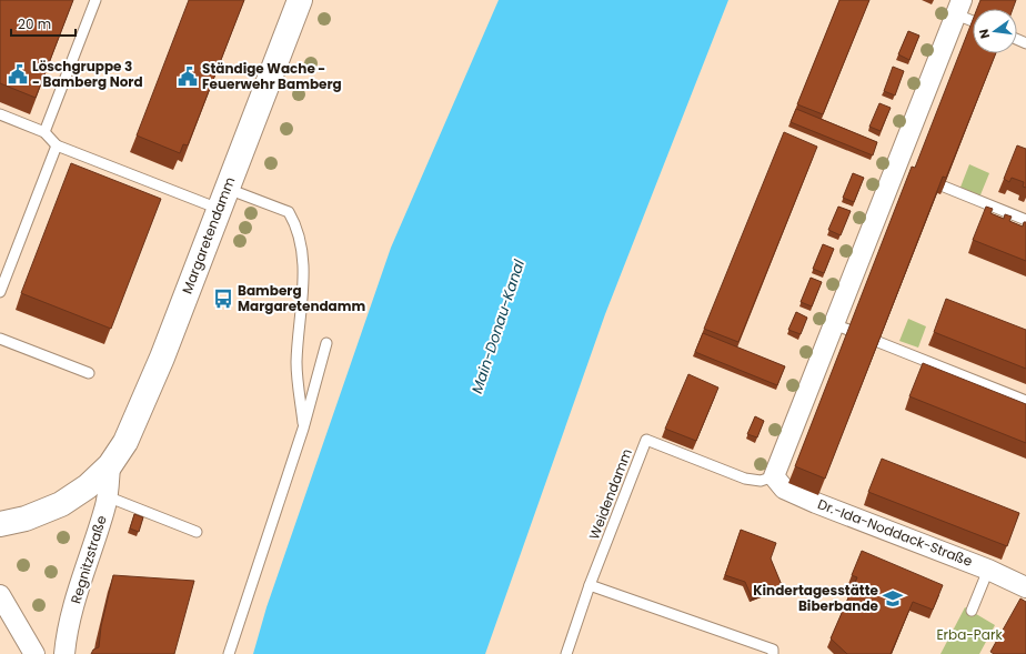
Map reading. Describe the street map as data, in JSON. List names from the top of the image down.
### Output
{
  "streets": {
    "street": ["Margaretendamm", "Dr.-Ida-Noddack-Straße", "Regnitzstraße"],
    "lane": ["Weidendamm"]
  },
  "crossings": [
    ["Margaretendamm", "Regnitzstraße"],
    ["Weidendamm", "Dr.-Ida-Noddack-Straße"]
  ],
  "water": ["Main-Donau-Kanal"],
  "parks": ["Erba-Park"],
  "places": {
    "public building": ["Löschgruppe 3 - Bamberg Nord", "Ständige Wache - Feuerwehr Bamberg"],
    "bus stop": ["Bamberg Margaretendamm"],
    "school or university": ["Kindertagesstätte Biberbande"]
  },
  "scale_bar": "20 m",
  "north": "left"
}
